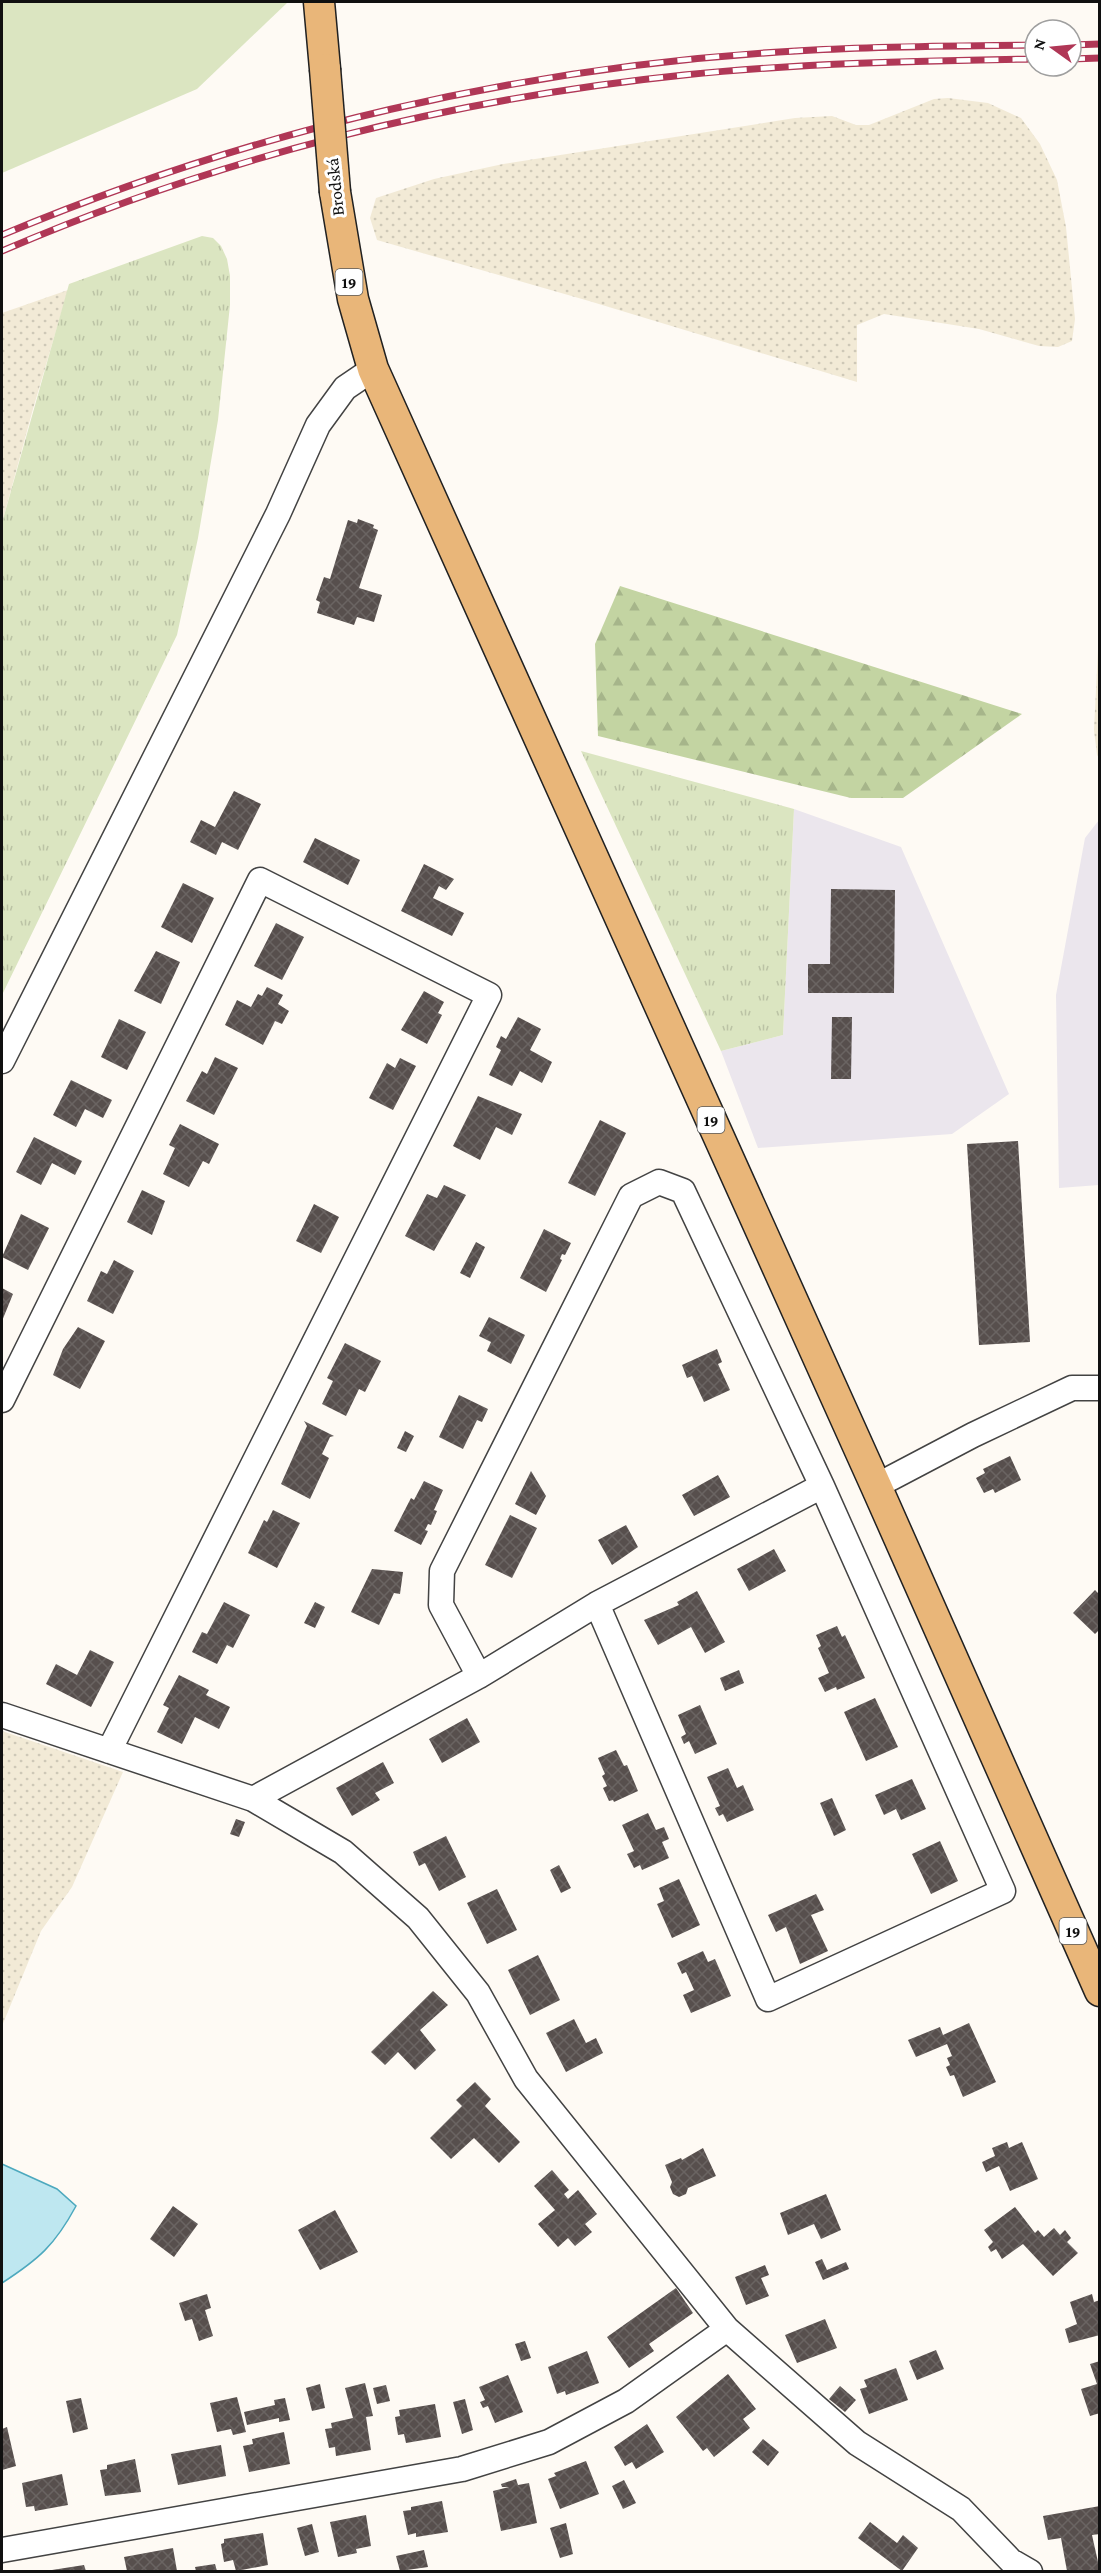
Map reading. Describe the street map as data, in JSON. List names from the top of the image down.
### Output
{
  "streets": {
    "main road": ["Brodská", "19"]
  },
  "crossings": [
    ["Brodská", "19"]
  ],
  "north": "left"
}
